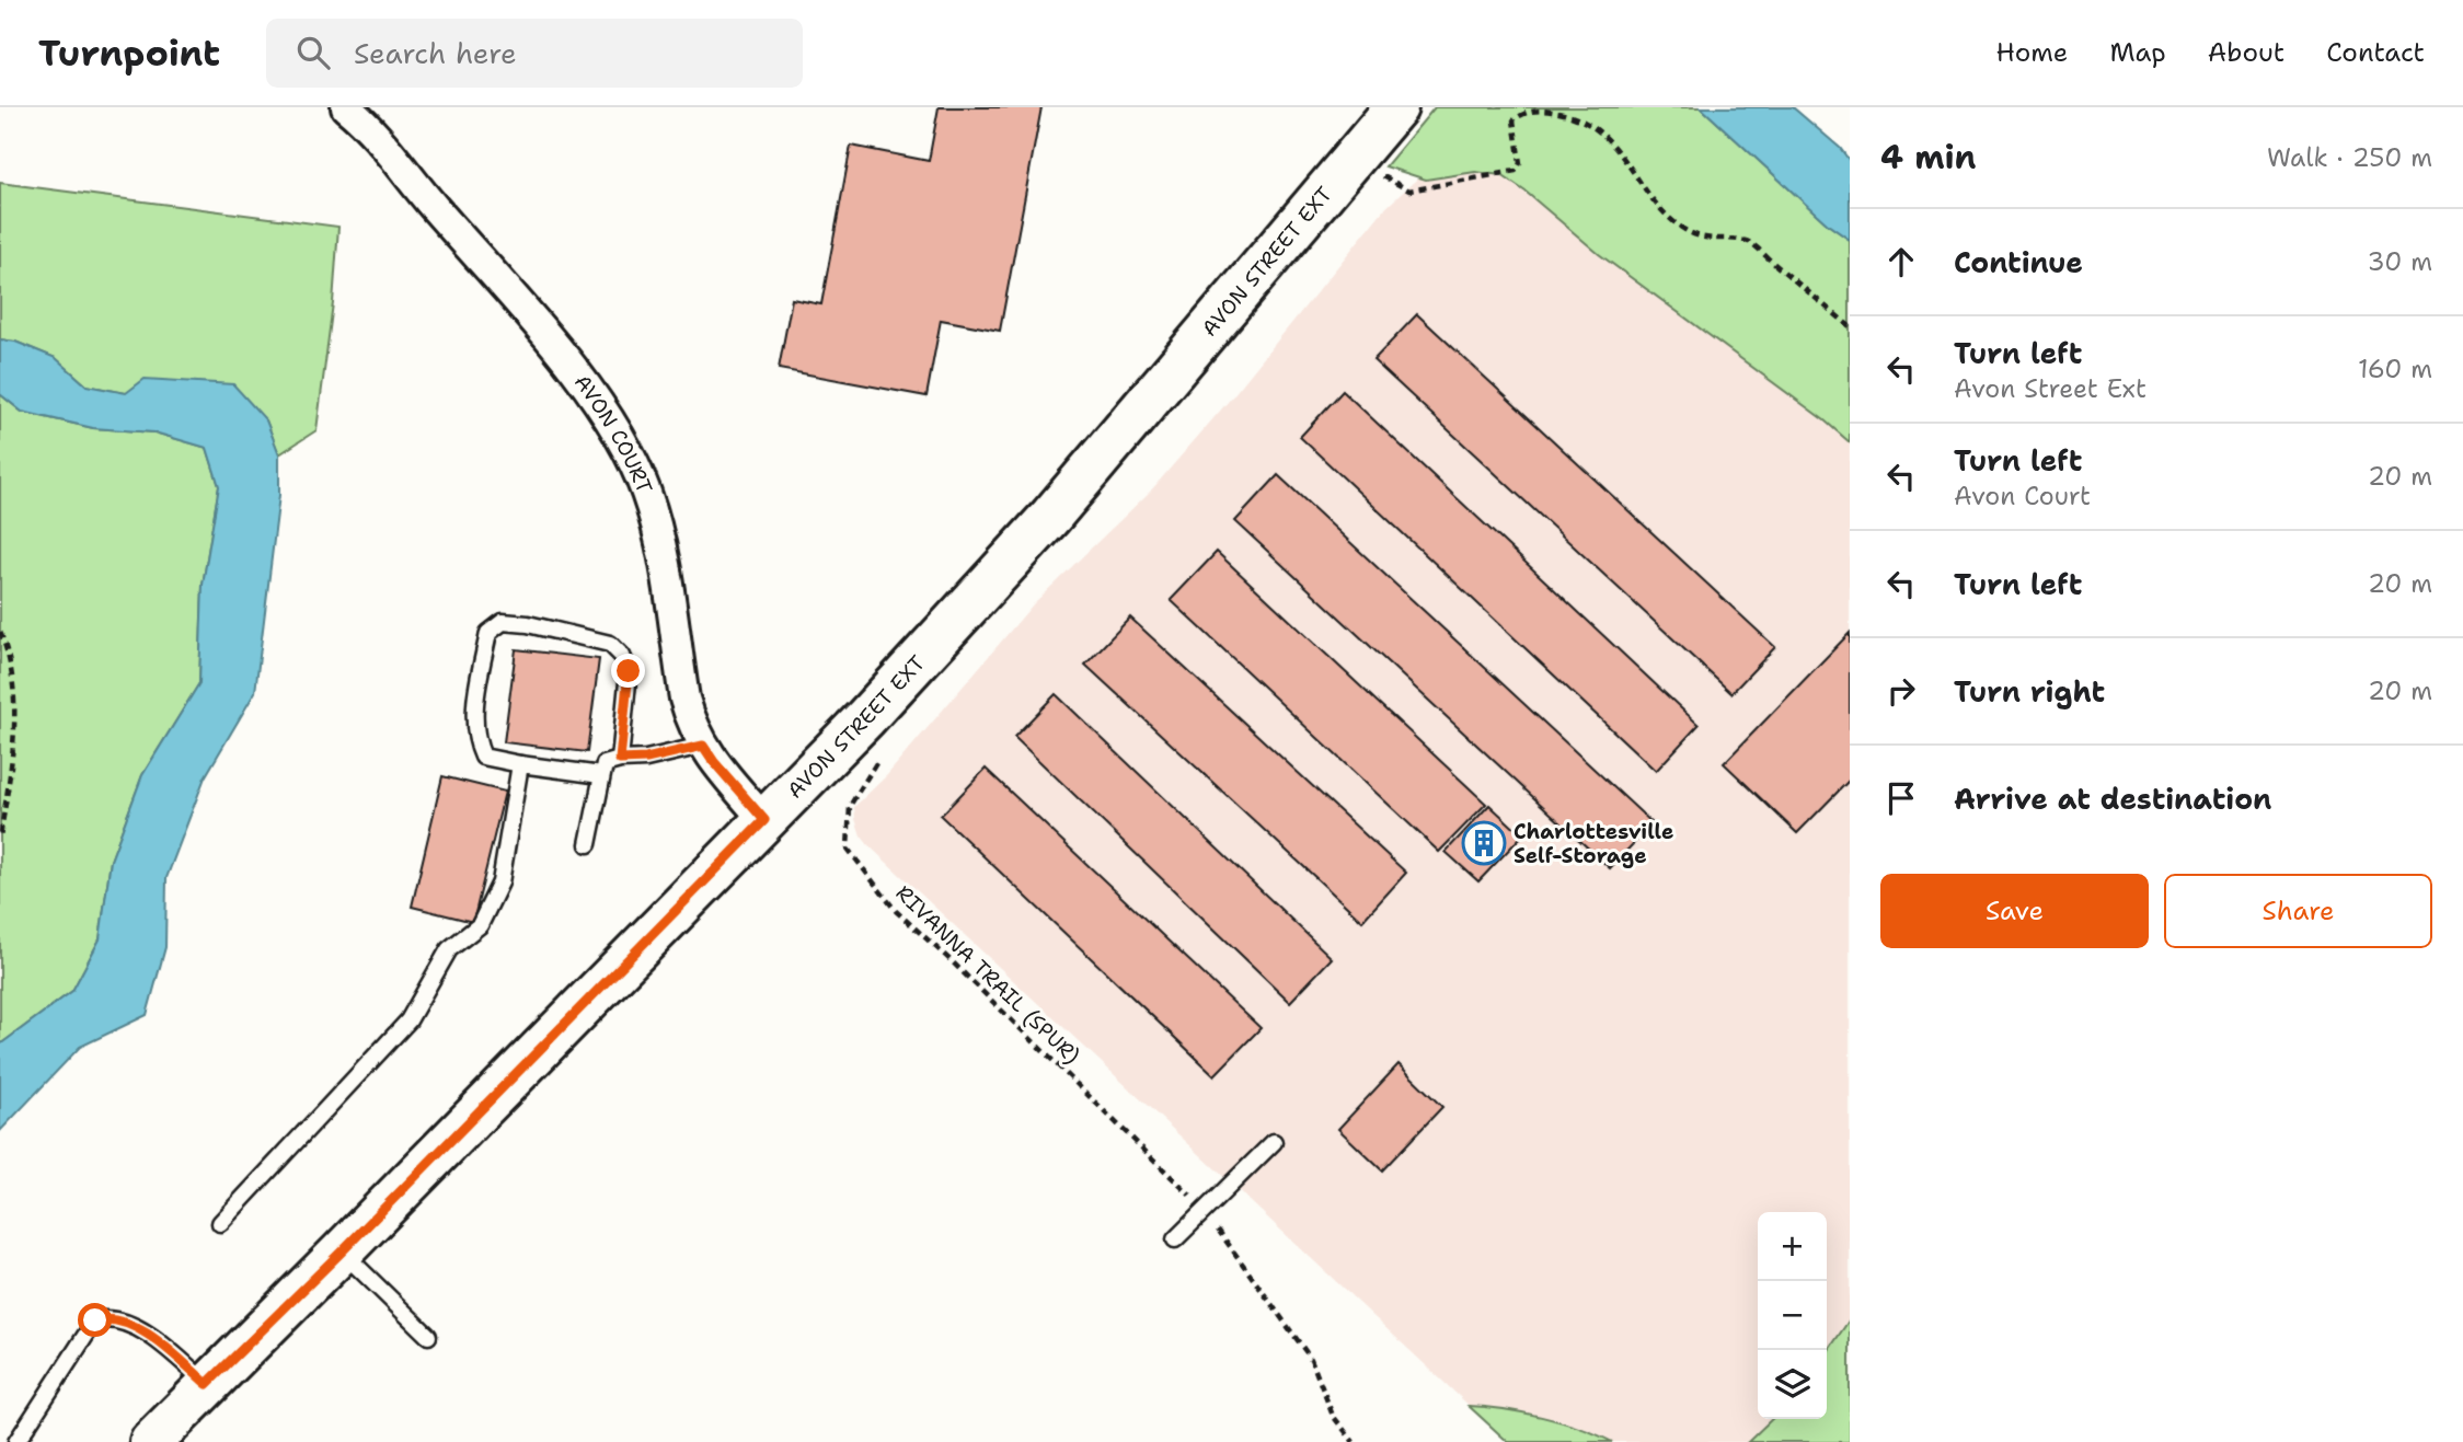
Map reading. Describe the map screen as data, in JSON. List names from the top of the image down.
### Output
{
  "streets": {
    "main road": ["AVON STREET EXT"],
    "street": ["AVON COURT"],
    "path": ["RIVANNA TRAIL (SPUR)"]
  },
  "crossings": [
    ["AVON STREET EXT", "AVON COURT"]
  ],
  "places": {
    "building": ["Charlottesville Self-Storage"]
  },
  "page": {
    "header": "Turnpoint",
    "search": "Search here",
    "nav": [
      "Home",
      "Map",
      "About",
      "Contact"
    ],
    "heading": ["4 min", "Walk · 250 m"],
    "list": [
      ["Continue", "30 m"],
      ["Turn left", "Avon Street Ext", "160 m"],
      ["Turn left", "Avon Court", "20 m"],
      ["Turn left", "20 m"],
      ["Turn right", "20 m"],
      "Arrive at destination"
    ],
    "buttons": ["Save", "Share"],
    "map_buttons": ["+", "−"]
  }
}
